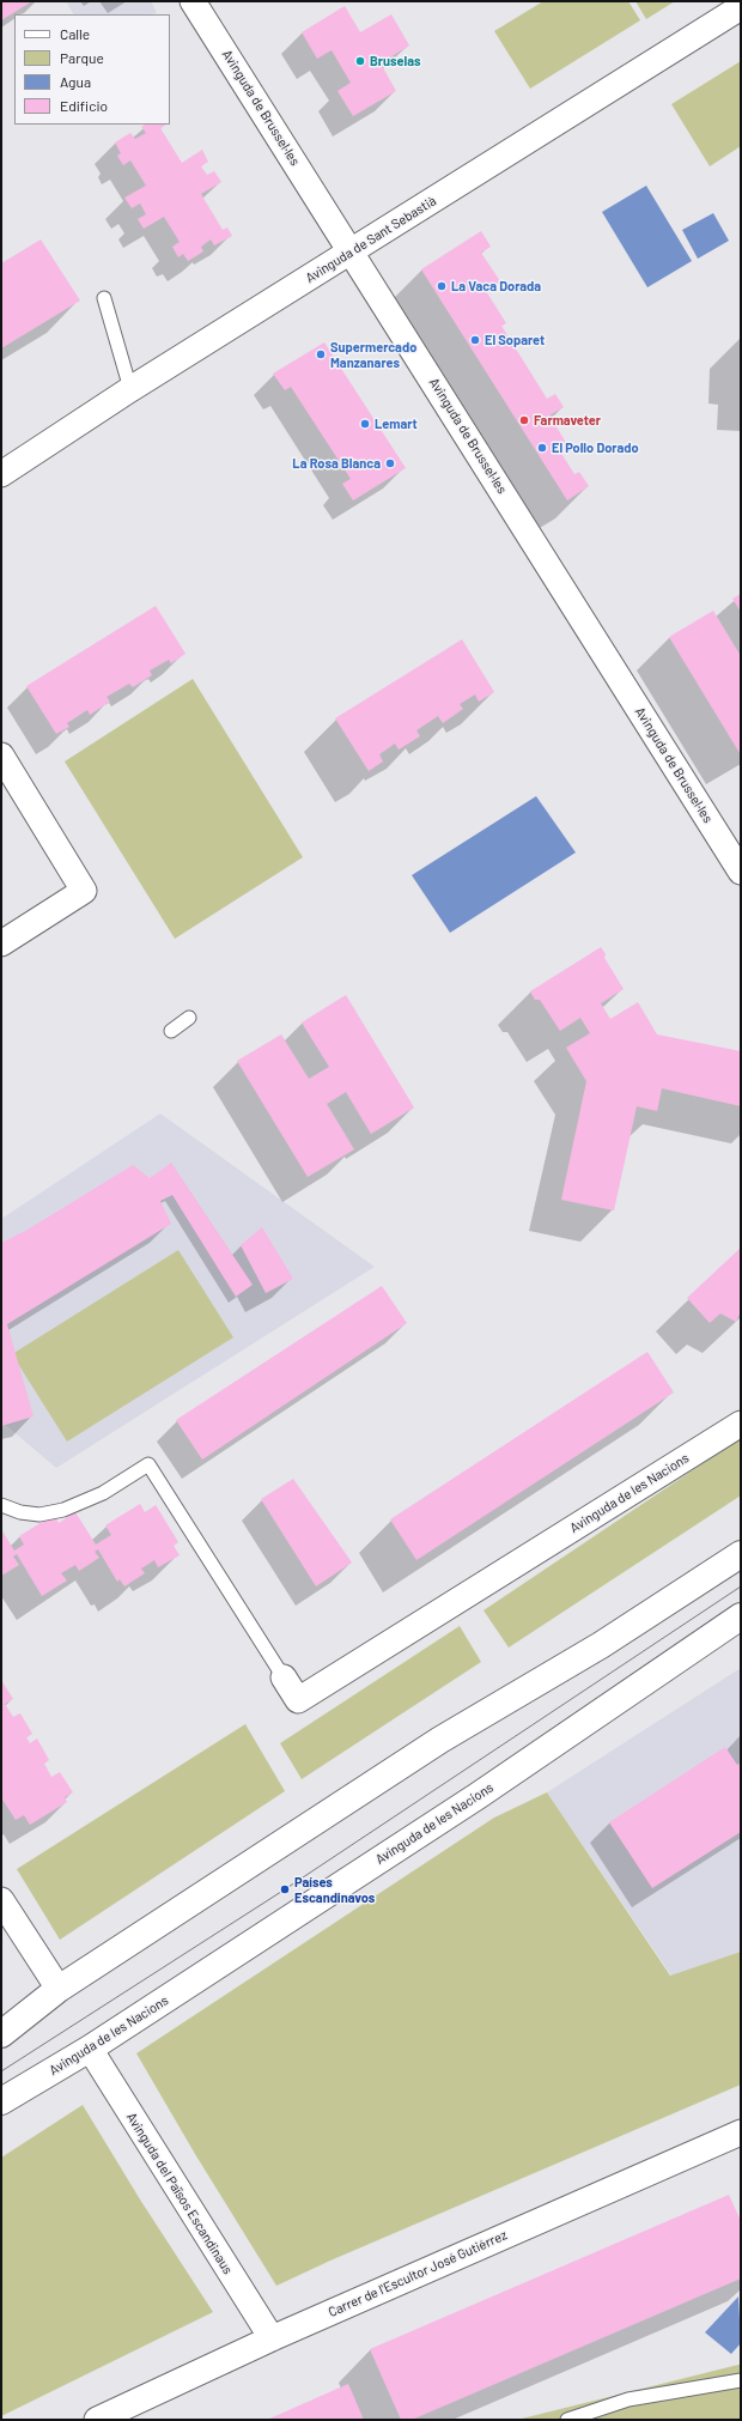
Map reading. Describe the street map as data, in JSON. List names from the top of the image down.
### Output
{
  "streets": {
    "main road": ["Avinguda de les Nacions"],
    "street": [
      "Avinguda de Brussel·les",
      "Avinguda de Sant Sebastià",
      "Avinguda del Països Escandinaus",
      "Carrer de l'Escultor José Gutiérrez"
    ]
  },
  "crossings": [
    ["Avinguda de Brussel·les", "Avinguda de Sant Sebastià"],
    ["Avinguda de les Nacions", "Avinguda del Països Escandinaus"],
    ["Avinguda del Països Escandinaus", "Carrer de l'Escultor José Gutiérrez"]
  ],
  "places": [
    "Bruselas",
    "La Vaca Dorada",
    "El Soparet",
    "Supermercado Manzanares",
    "Farmaveter",
    "Lemart",
    "El Pollo Dorado",
    "La Rosa Blanca",
    "Países Escandinavos"
  ],
  "legend": [
    "Calle",
    "Parque",
    "Agua",
    "Edificio"
  ]
}
